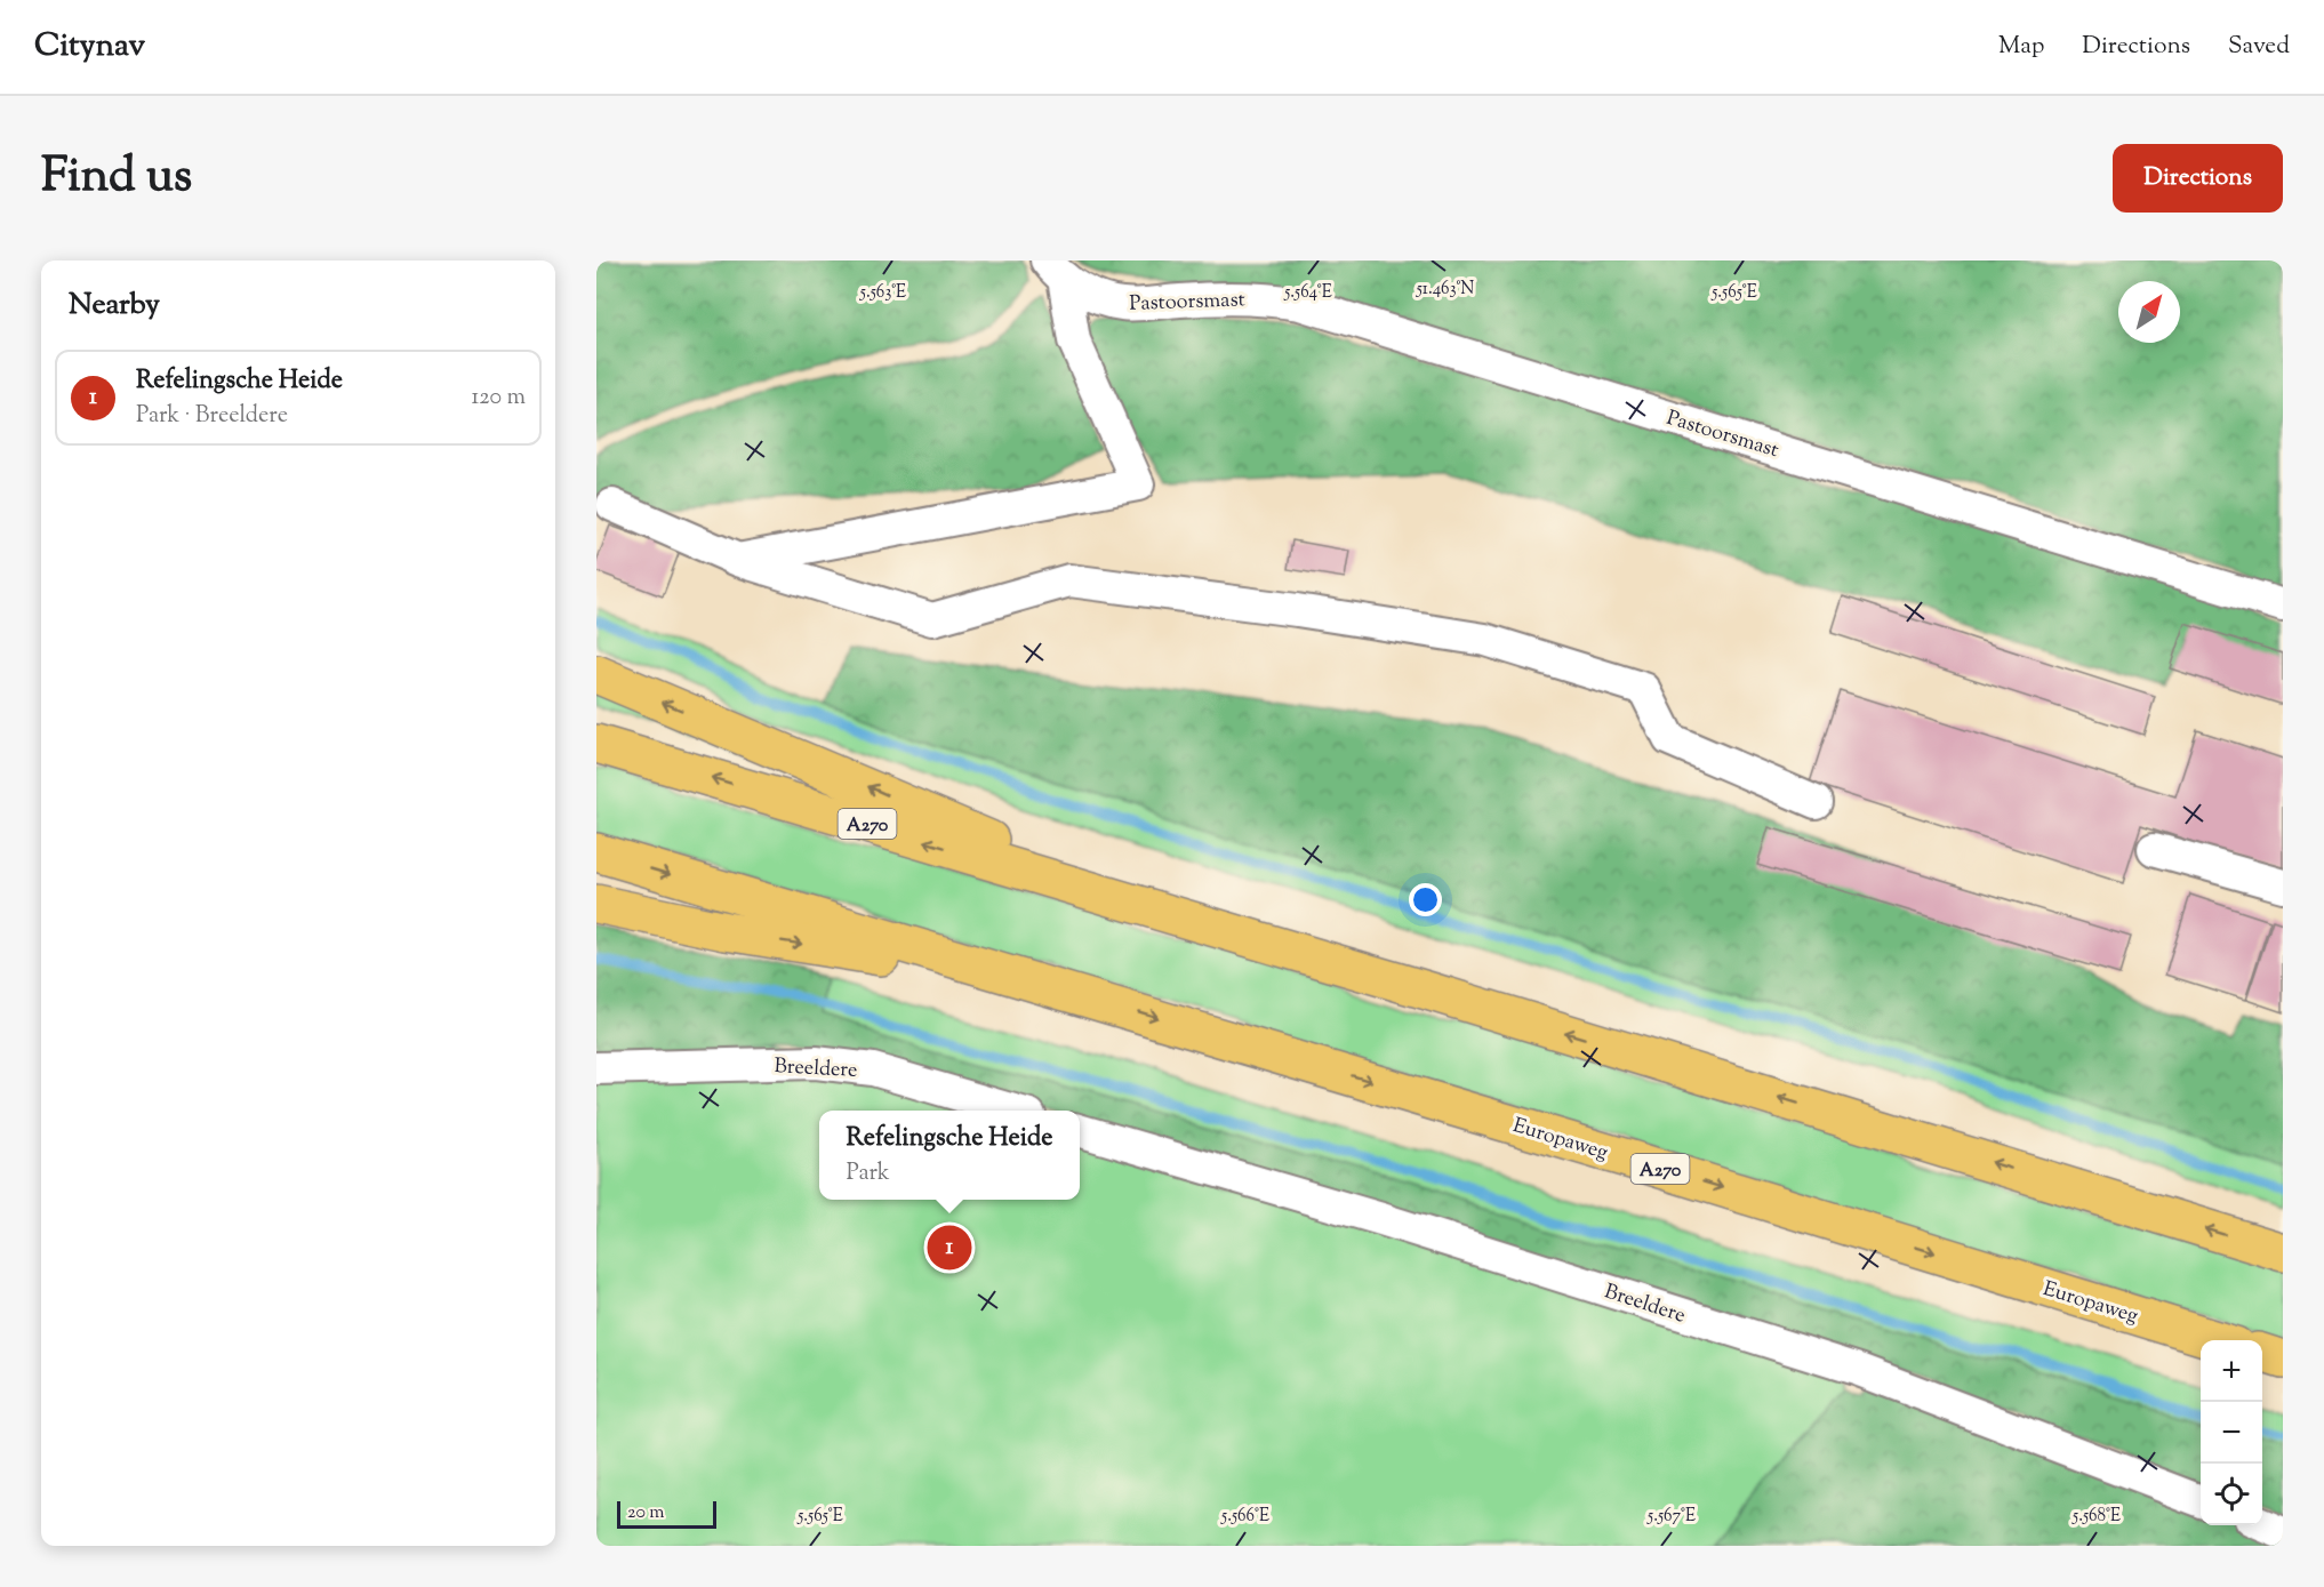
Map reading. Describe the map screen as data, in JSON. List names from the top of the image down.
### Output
{
  "streets": {
    "highway": ["A270", "Europaweg"],
    "street": ["Pastoorsmast", "Breeldere"]
  },
  "crossings": [
    ["A270", "Europaweg"]
  ],
  "scale_bar": "20 m",
  "north": "top right",
  "page": {
    "header": "Citynav",
    "nav": ["Map", "Directions", "Saved"],
    "title": "Find us",
    "buttons": "Directions",
    "heading": "Nearby",
    "list": [
      {
        "mark": "1",
        "name": "Refelingsche Heide",
        "note": "Park · Breeldere",
        "value": "120 m"
      }
    ],
    "popup": ["Refelingsche Heide", "Park"],
    "pins": "1",
    "map_buttons": ["+", "−"],
    "scale": "20 m"
  },
  "coordinates": [
    "51.463°N",
    "5.563°E",
    "5.564°E",
    "5.565°E",
    "5.566°E",
    "5.567°E",
    "5.568°E"
  ]
}
